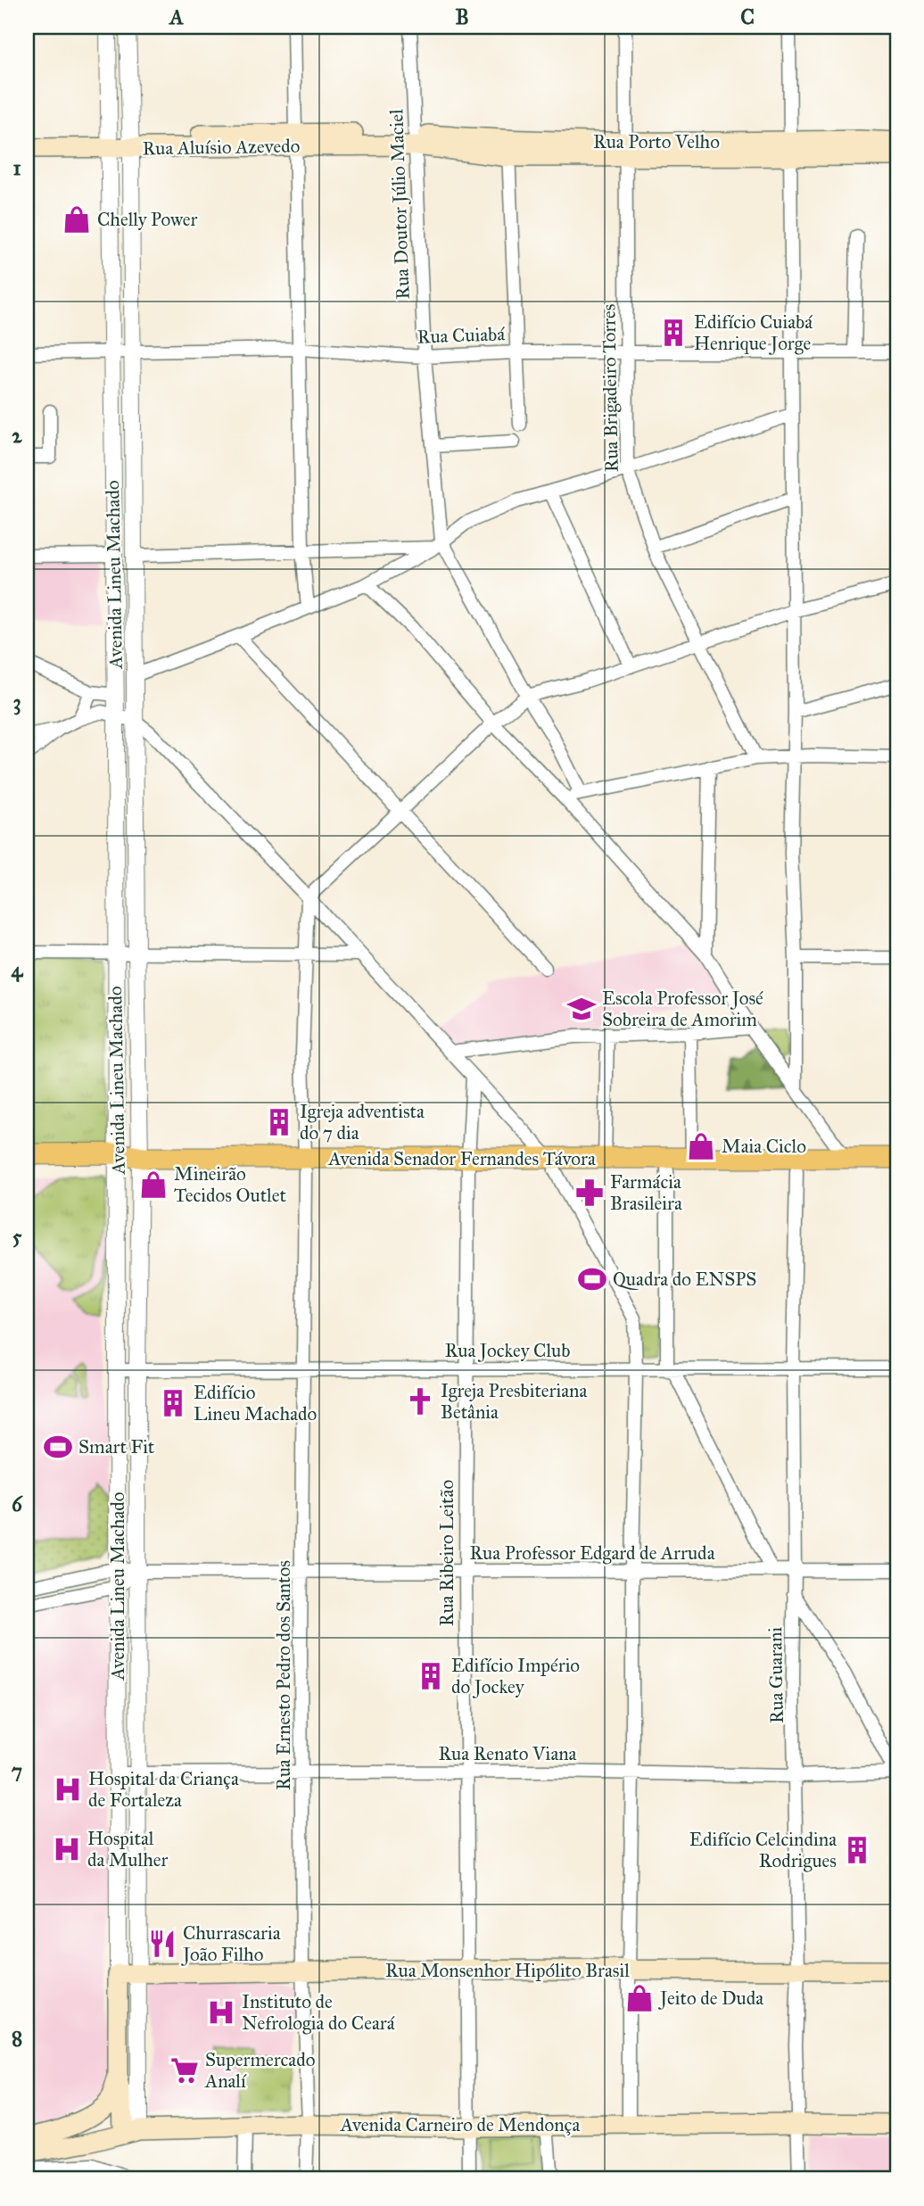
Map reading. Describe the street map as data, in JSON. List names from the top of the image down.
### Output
{
  "streets": {
    "main road": [
      "Rua Porto Velho",
      "Rua Aluísio Azevedo",
      "Avenida Lineu Machado",
      "Avenida Senador Fernandes Távora",
      "Rua Monsenhor Hipólito Brasil",
      "Avenida Carneiro de Mendonça"
    ],
    "street": [
      "Rua Doutor Júlio Maciel",
      "Rua Cuiabá",
      "Rua Brigadeiro Torres",
      "Rua Jockey Club",
      "Rua Ribeiro Leitão",
      "Rua Professor Edgard de Arruda",
      "Rua Ernesto Pedro dos Santos",
      "Rua Guarani",
      "Rua Renato Viana"
    ]
  },
  "crossings": [
    ["Rua Porto Velho", "Rua Aluísio Azevedo"],
    ["Rua Porto Velho", "Rua Doutor Júlio Maciel"],
    ["Rua Porto Velho", "Rua Brigadeiro Torres"],
    ["Rua Aluísio Azevedo", "Rua Doutor Júlio Maciel"],
    ["Rua Aluísio Azevedo", "Avenida Lineu Machado"],
    ["Rua Doutor Júlio Maciel", "Rua Cuiabá"],
    ["Rua Cuiabá", "Rua Brigadeiro Torres"],
    ["Rua Cuiabá", "Avenida Lineu Machado"],
    ["Avenida Lineu Machado", "Avenida Senador Fernandes Távora"],
    ["Avenida Lineu Machado", "Rua Jockey Club"],
    ["Avenida Lineu Machado", "Rua Professor Edgard de Arruda"],
    ["Avenida Lineu Machado", "Rua Renato Viana"],
    ["Avenida Lineu Machado", "Rua Monsenhor Hipólito Brasil"],
    ["Avenida Lineu Machado", "Avenida Carneiro de Mendonça"],
    ["Avenida Senador Fernandes Távora", "Rua Ribeiro Leitão"],
    ["Avenida Senador Fernandes Távora", "Rua Ernesto Pedro dos Santos"],
    ["Avenida Senador Fernandes Távora", "Rua Guarani"],
    ["Rua Jockey Club", "Rua Ribeiro Leitão"],
    ["Rua Jockey Club", "Rua Ernesto Pedro dos Santos"],
    ["Rua Jockey Club", "Rua Guarani"],
    ["Rua Ribeiro Leitão", "Rua Professor Edgard de Arruda"],
    ["Rua Ribeiro Leitão", "Rua Renato Viana"],
    ["Rua Ribeiro Leitão", "Rua Monsenhor Hipólito Brasil"],
    ["Rua Ribeiro Leitão", "Avenida Carneiro de Mendonça"],
    ["Rua Professor Edgard de Arruda", "Rua Ernesto Pedro dos Santos"],
    ["Rua Professor Edgard de Arruda", "Rua Guarani"],
    ["Rua Ernesto Pedro dos Santos", "Rua Renato Viana"],
    ["Rua Ernesto Pedro dos Santos", "Rua Monsenhor Hipólito Brasil"],
    ["Rua Ernesto Pedro dos Santos", "Avenida Carneiro de Mendonça"],
    ["Rua Guarani", "Rua Renato Viana"],
    ["Rua Guarani", "Rua Monsenhor Hipólito Brasil"],
    ["Rua Guarani", "Avenida Carneiro de Mendonça"]
  ],
  "places": {
    "shop": [
      "Chelly Power",
      "Maia Ciclo",
      "Mineirão Tecidos Outlet",
      "Jeito de Duda"
    ],
    "building": [
      "Edifício Cuiabá Henrique Jorge",
      "Igreja adventista do 7 dia",
      "Edifício Lineu Machado",
      "Edifício Império do Jockey",
      "Edifício Celcindina Rodrigues"
    ],
    "school or university": ["Escola Professor José Sobreira de Amorim"],
    "pharmacy": ["Farmácia Brasileira"],
    "sports": ["Quadra do ENSPS", "Smart Fit"],
    "church": ["Igreja Presbiteriana Betânia"],
    "hospital": ["Hospital da Criança de Fortaleza", "Hospital da Mulher", "Instituto de Nefrologia do Ceará"],
    "restaurant": ["Churrascaria João Filho"],
    "supermarket": ["Supermercado Analí"]
  },
  "grid": {
    "columns": ["A", "B", "C"],
    "rows": [
      "1",
      "2",
      "3",
      "4",
      "5",
      "6",
      "7",
      "8"
    ]
  }
}
